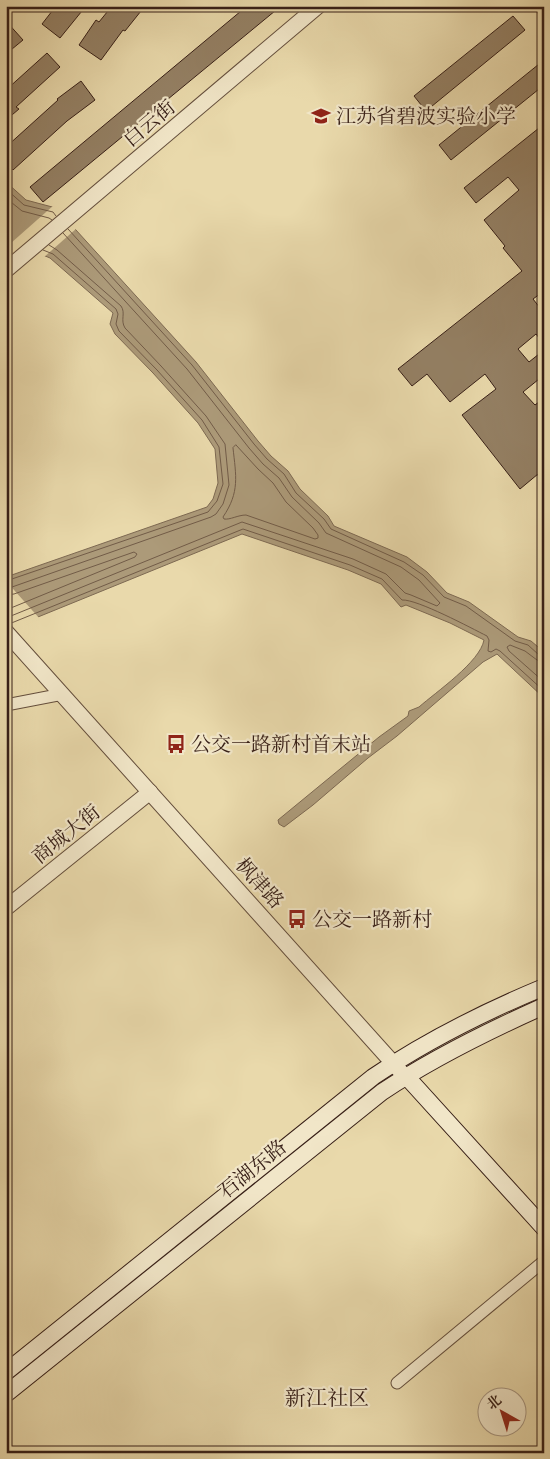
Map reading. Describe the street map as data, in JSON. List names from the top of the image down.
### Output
{
  "streets": {
    "main road": ["枫津路", "石湖东路"],
    "street": ["白云街", "商城大街"]
  },
  "crossings": [
    ["商城大街", "枫津路"],
    ["枫津路", "石湖东路"]
  ],
  "districts": ["新江社区"],
  "places": {
    "school or university": ["江苏省碧波实验小学"],
    "bus stop": ["公交一路新村首末站", "公交一路新村"]
  },
  "north": "top left"
}
